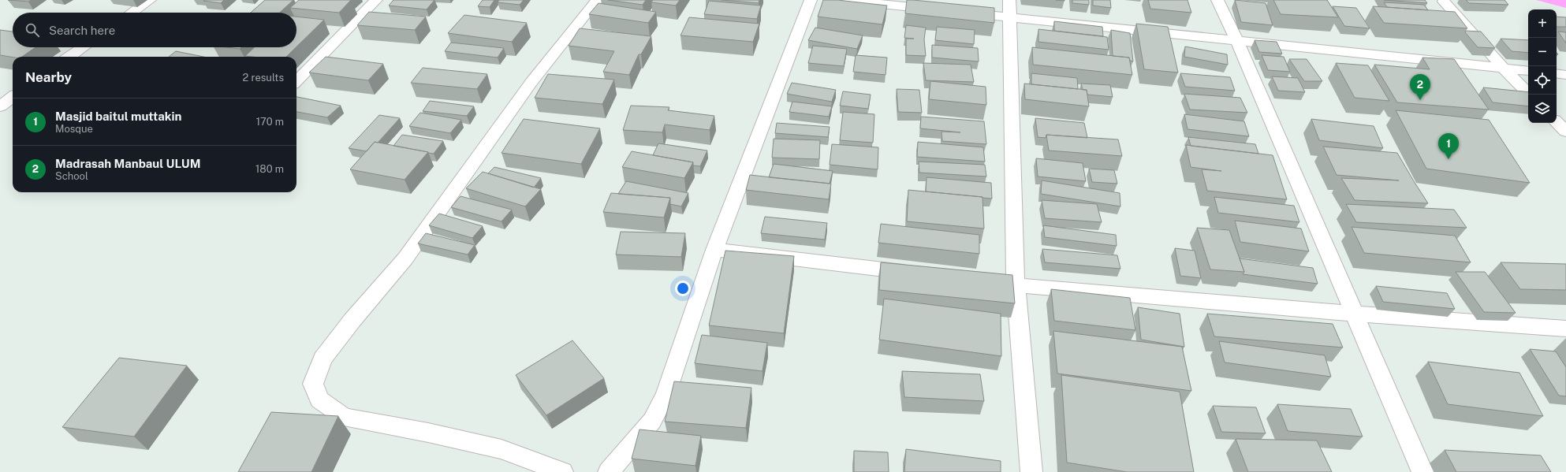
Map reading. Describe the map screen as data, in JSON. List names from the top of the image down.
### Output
{
  "page": {
    "map_buttons": ["+", "−"],
    "search": "Search here",
    "heading": ["Nearby", "2 results"],
    "pins": ["2", "1"],
    "list": [
      {
        "mark": "1",
        "name": "Masjid baitul muttakin",
        "note": "Mosque",
        "value": "170 m"
      },
      {
        "mark": "2",
        "name": "Madrasah Manbaul ULUM",
        "note": "School",
        "value": "180 m"
      }
    ]
  }
}
